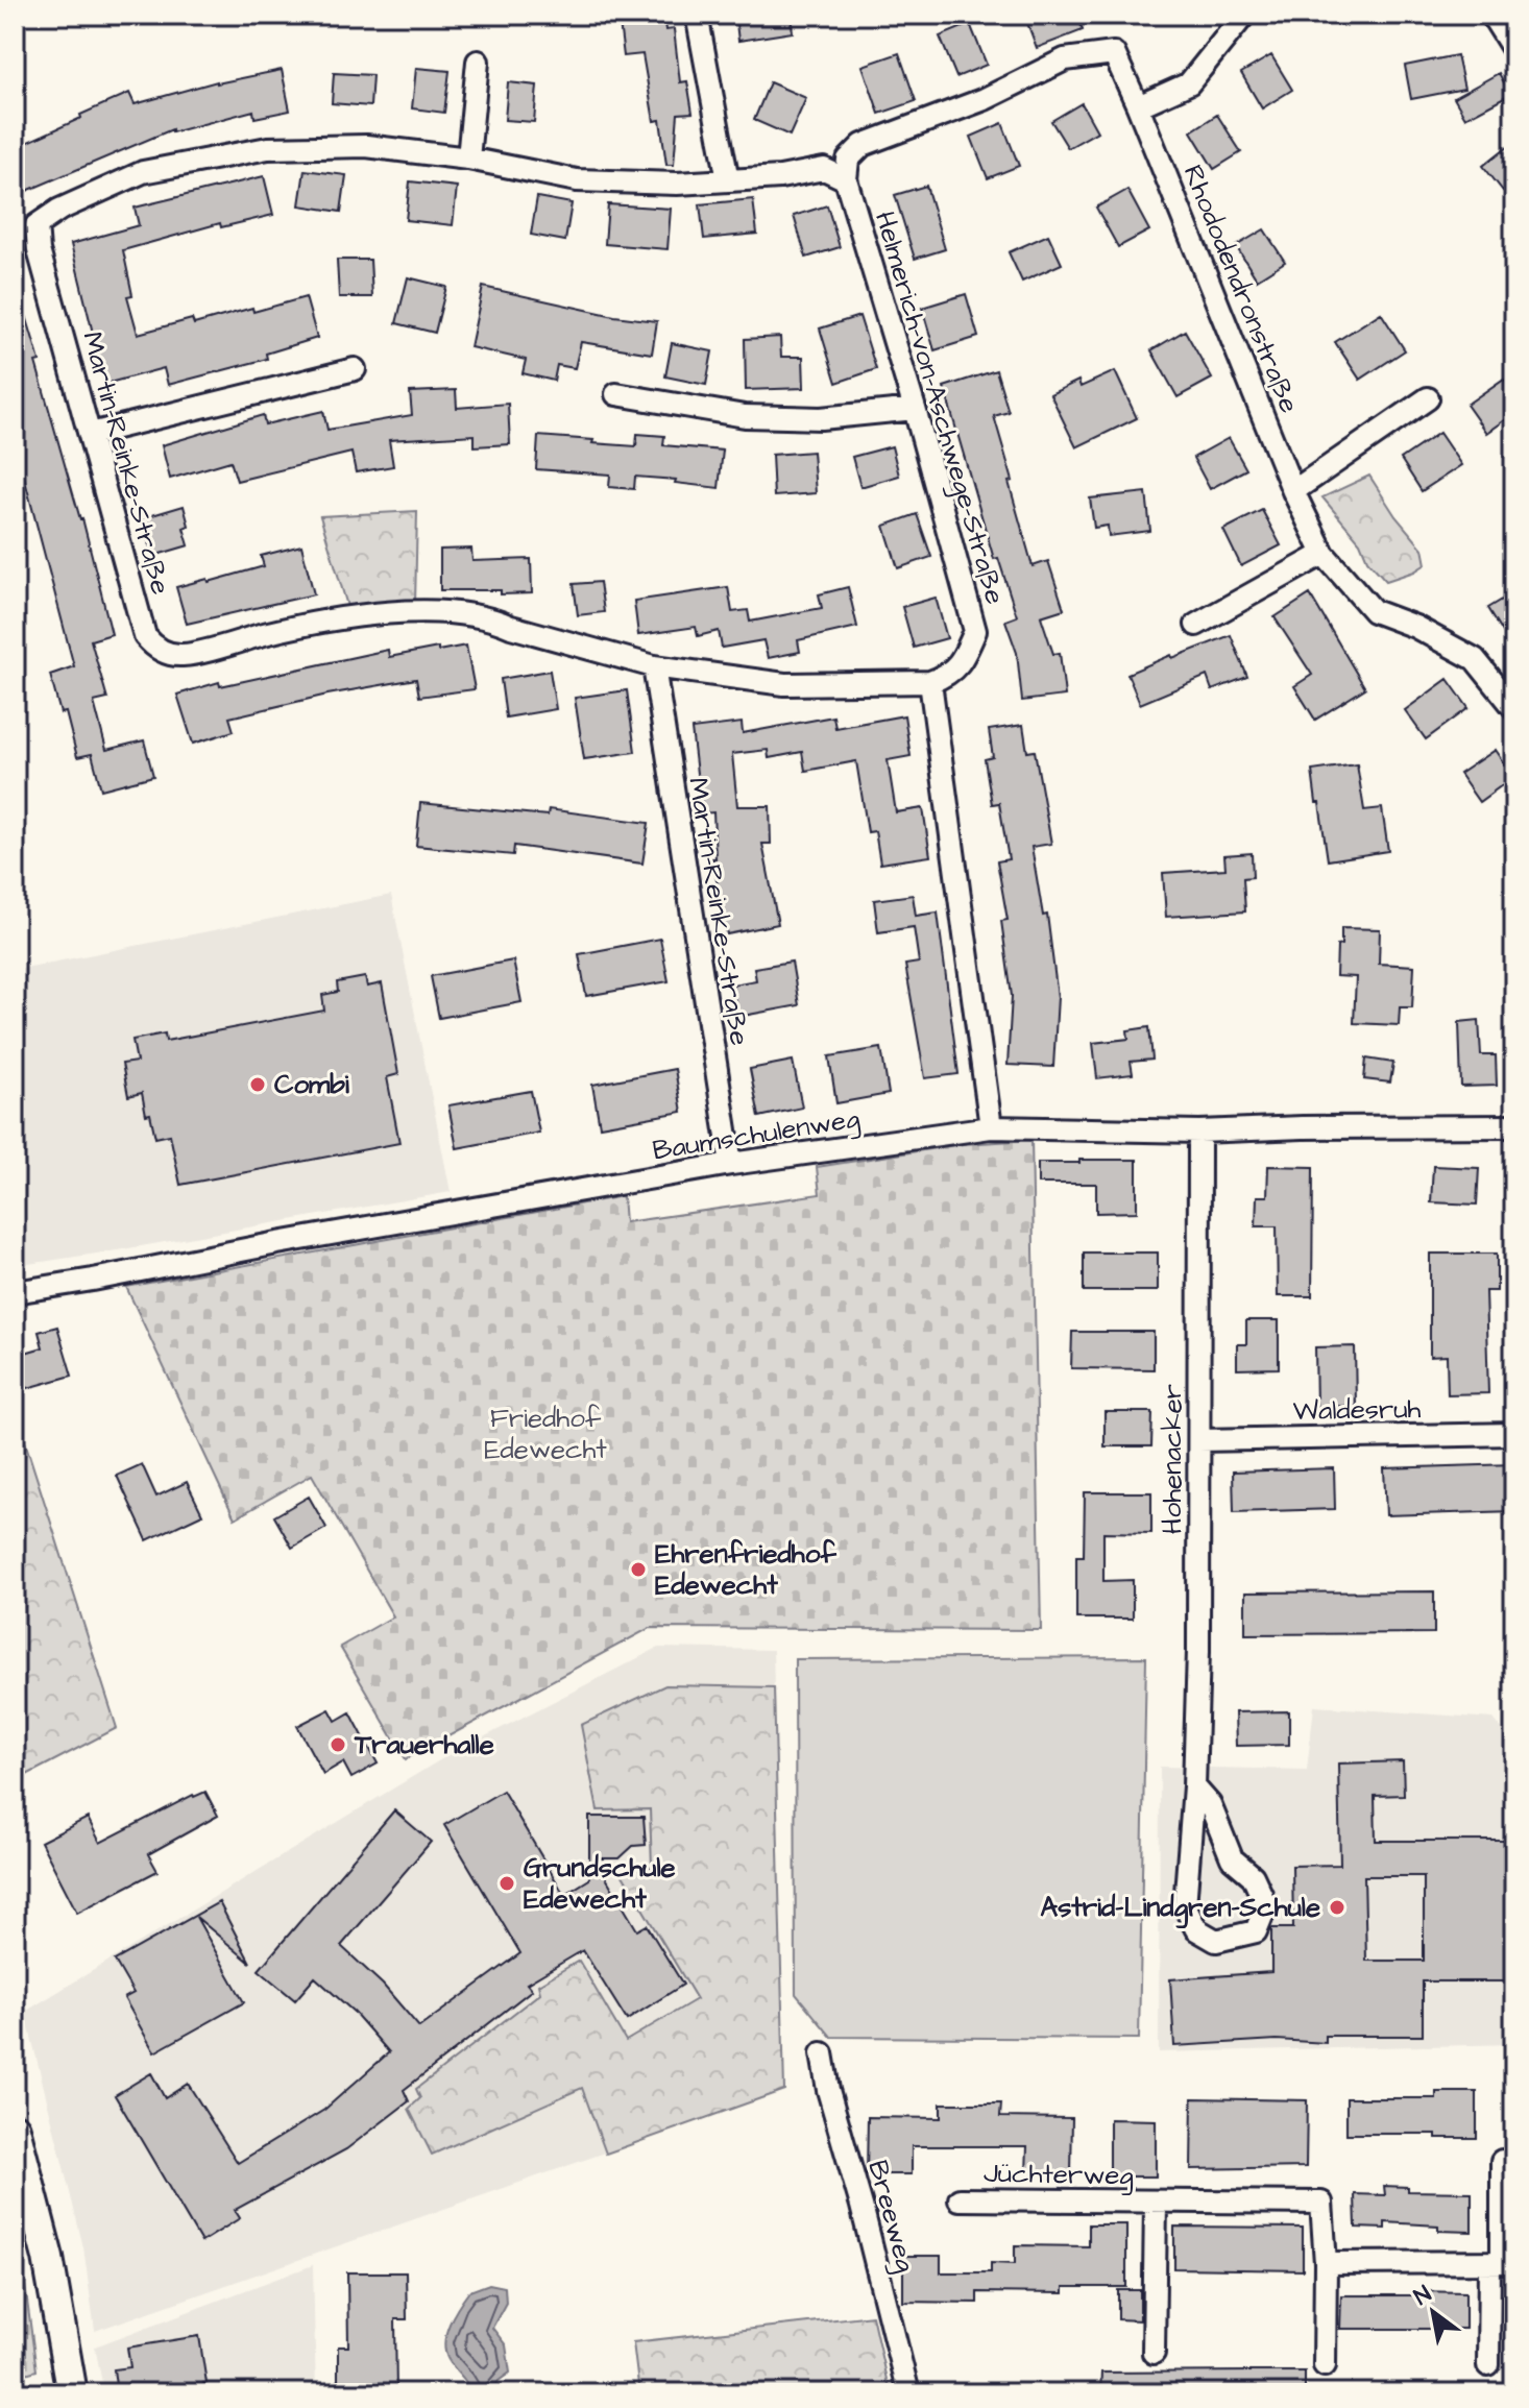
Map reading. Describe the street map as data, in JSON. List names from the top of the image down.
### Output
{
  "streets": {
    "street": [
      "Rhododendronstraße",
      "Helmerich-von-Aschwege-Straße",
      "Martin-Reinke-Straße",
      "Baumschulenweg",
      "Waldesruh",
      "Hohenacker",
      "Jüchterweg",
      "Breeweg"
    ]
  },
  "crossings": [
    ["Rhododendronstraße", "Helmerich-von-Aschwege-Straße"],
    ["Rhododendronstraße", "Martin-Reinke-Straße"],
    ["Helmerich-von-Aschwege-Straße", "Martin-Reinke-Straße"],
    ["Martin-Reinke-Straße", "Baumschulenweg"],
    ["Baumschulenweg", "Hohenacker"],
    ["Waldesruh", "Hohenacker"]
  ],
  "parks": ["Friedhof Edewecht"],
  "places": [
    "Combi",
    "Ehrenfriedhof Edewecht",
    "Trauerhalle",
    "Grundschule Edewecht",
    "Astrid-Lindgren-Schule"
  ],
  "north": "top left"
}
